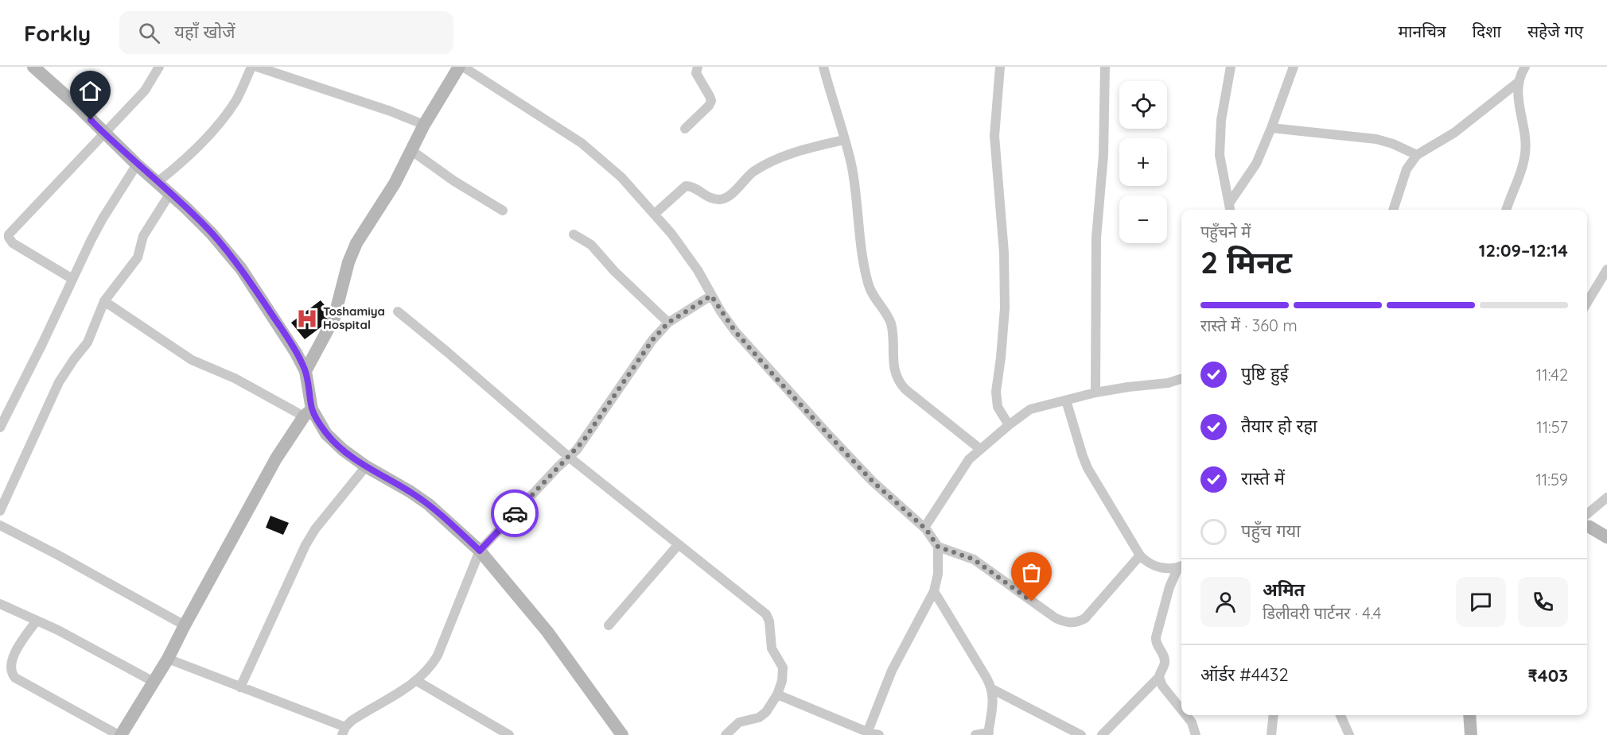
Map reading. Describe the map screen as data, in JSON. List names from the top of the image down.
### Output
{
  "places": {
    "hospital": ["Toshamiya Hospital"]
  },
  "page": {
    "header": "Forkly",
    "search": "यहाँ खोजें",
    "nav": ["मानचित्र", "दिशा", "सहेजे गए"],
    "map_buttons": ["+", "−"],
    "heading": ["2 मिनट", "पहुँचने में", "12:09–12:14"],
    "panel": [
      "अमित",
      "डिलीवरी पार्टनर · 4.4",
      "ऑर्डर #4432",
      "₹403"
    ],
    "bar": "रास्ते में · 360 m",
    "list": [
      ["पुष्टि हुई", "11:42"],
      ["तैयार हो रहा", "11:57"],
      ["रास्ते में", "11:59"],
      "पहुँच गया"
    ]
  }
}
